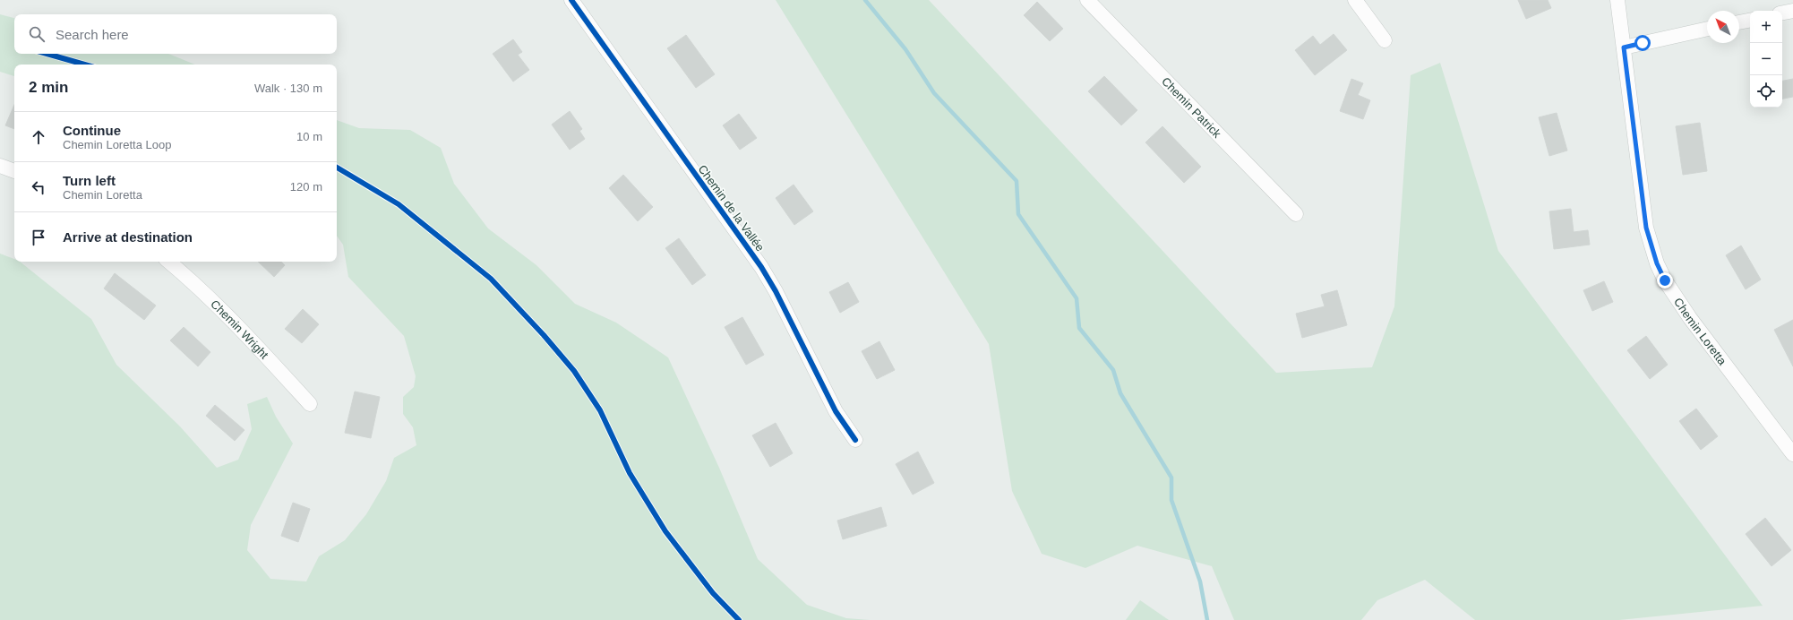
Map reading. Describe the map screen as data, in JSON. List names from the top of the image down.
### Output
{
  "streets": {
    "street": [
      "Chemin Patrick",
      "Chemin de la Vallée",
      "Chemin Wright",
      "Chemin Loretta"
    ]
  },
  "north": "top left",
  "page": {
    "map_buttons": ["+", "−"],
    "search": "Search here",
    "heading": ["2 min", "Walk · 130 m"],
    "list": [
      ["Continue", "Chemin Loretta Loop", "10 m"],
      ["Turn left", "Chemin Loretta", "120 m"],
      "Arrive at destination"
    ]
  }
}
